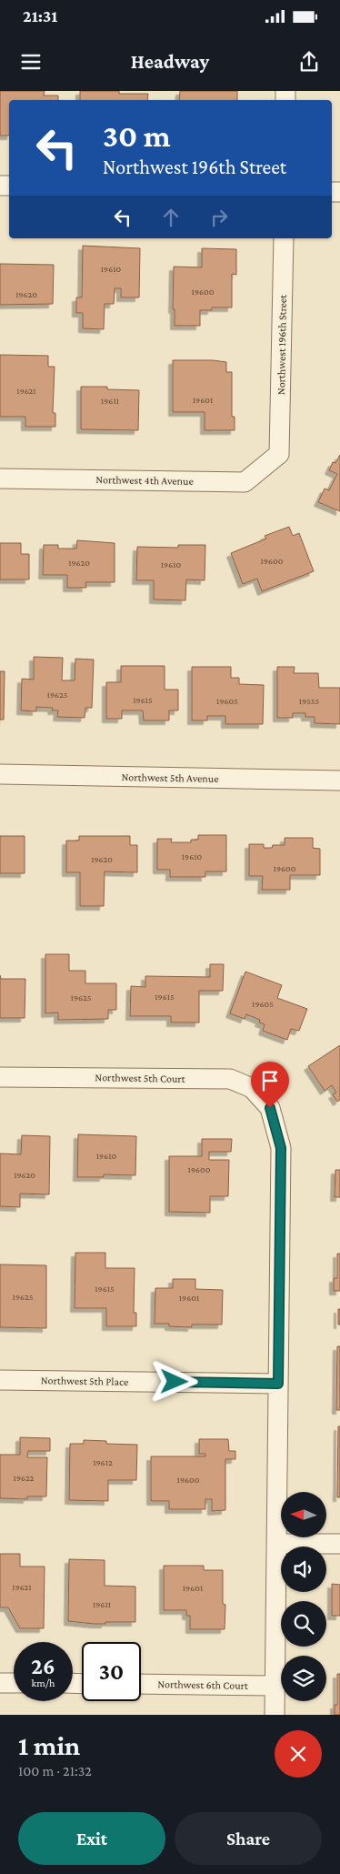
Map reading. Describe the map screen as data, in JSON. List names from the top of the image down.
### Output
{
  "streets": {
    "street": [
      "Northwest 196th Street",
      "Northwest 4th Avenue",
      "Northwest 5th Avenue",
      "Northwest 5th Court",
      "Northwest 5th Place",
      "Northwest 6th Court"
    ]
  },
  "crossings": [
    ["Northwest 196th Street", "Northwest 4th Avenue"],
    ["Northwest 5th Court", "Northwest 5th Place"]
  ],
  "house_numbers": [
    "19610",
    "19600",
    "19620",
    "19621",
    "19601",
    "19611",
    "19600",
    "19620",
    "19610",
    "19625",
    "19615",
    "19605",
    "19555",
    "19610",
    "19620",
    "19600",
    "19615",
    "19625",
    "19605",
    "19610",
    "19600",
    "19620",
    "19615",
    "19625",
    "19601",
    "19612",
    "19622",
    "19600",
    "19621",
    "19601",
    "19611"
  ],
  "north": "left",
  "page": {
    "status": "21:31",
    "header": "Headway",
    "turn": ["30 m", "Northwest 196th Street"],
    "speed": "26 km/h",
    "limit": "30",
    "heading": ["1 min", "100 m · 21:32"],
    "buttons": ["Exit", "Share"]
  }
}
